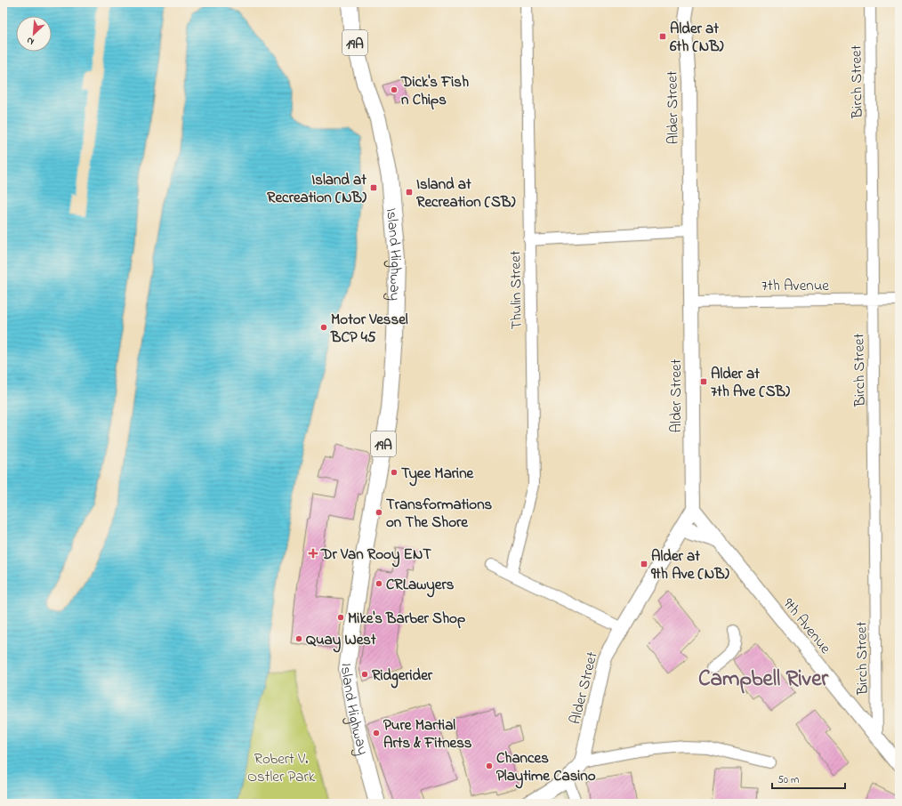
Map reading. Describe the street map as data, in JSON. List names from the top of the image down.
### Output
{
  "streets": {
    "main road": ["19A", "Island Highway"],
    "street": [
      "Birch Street",
      "Alder Street",
      "7th Avenue",
      "Thulin Street",
      "9th Avenue"
    ]
  },
  "crossings": [
    ["Birch Street", "7th Avenue"],
    ["Birch Street", "9th Avenue"],
    ["Alder Street", "7th Avenue"],
    ["Alder Street", "9th Avenue"]
  ],
  "districts": ["Campbell River"],
  "parks": ["Robert V. Ostler Park"],
  "places": {
    "transit": [
      "Alder at 6th (NB)",
      "Island at Recreation (NB)",
      "Island at Recreation (SB)",
      "Alder at 7th Ave (SB)",
      "Alder at 9th Ave (NB)"
    ],
    "other": [
      "Dick's Fish n Chips",
      "Motor Vessel BCP 45",
      "Tyee Marine",
      "Transformations on The Shore",
      "CRLawyers",
      "Mike's Barber Shop",
      "Quay West",
      "Ridgerider",
      "Pure Martial Arts & Fitness",
      "Chances Playtime Casino"
    ],
    "health": ["Dr Van Rooy ENT"]
  },
  "scale_bar": "50 m",
  "north": "bottom left"
}
